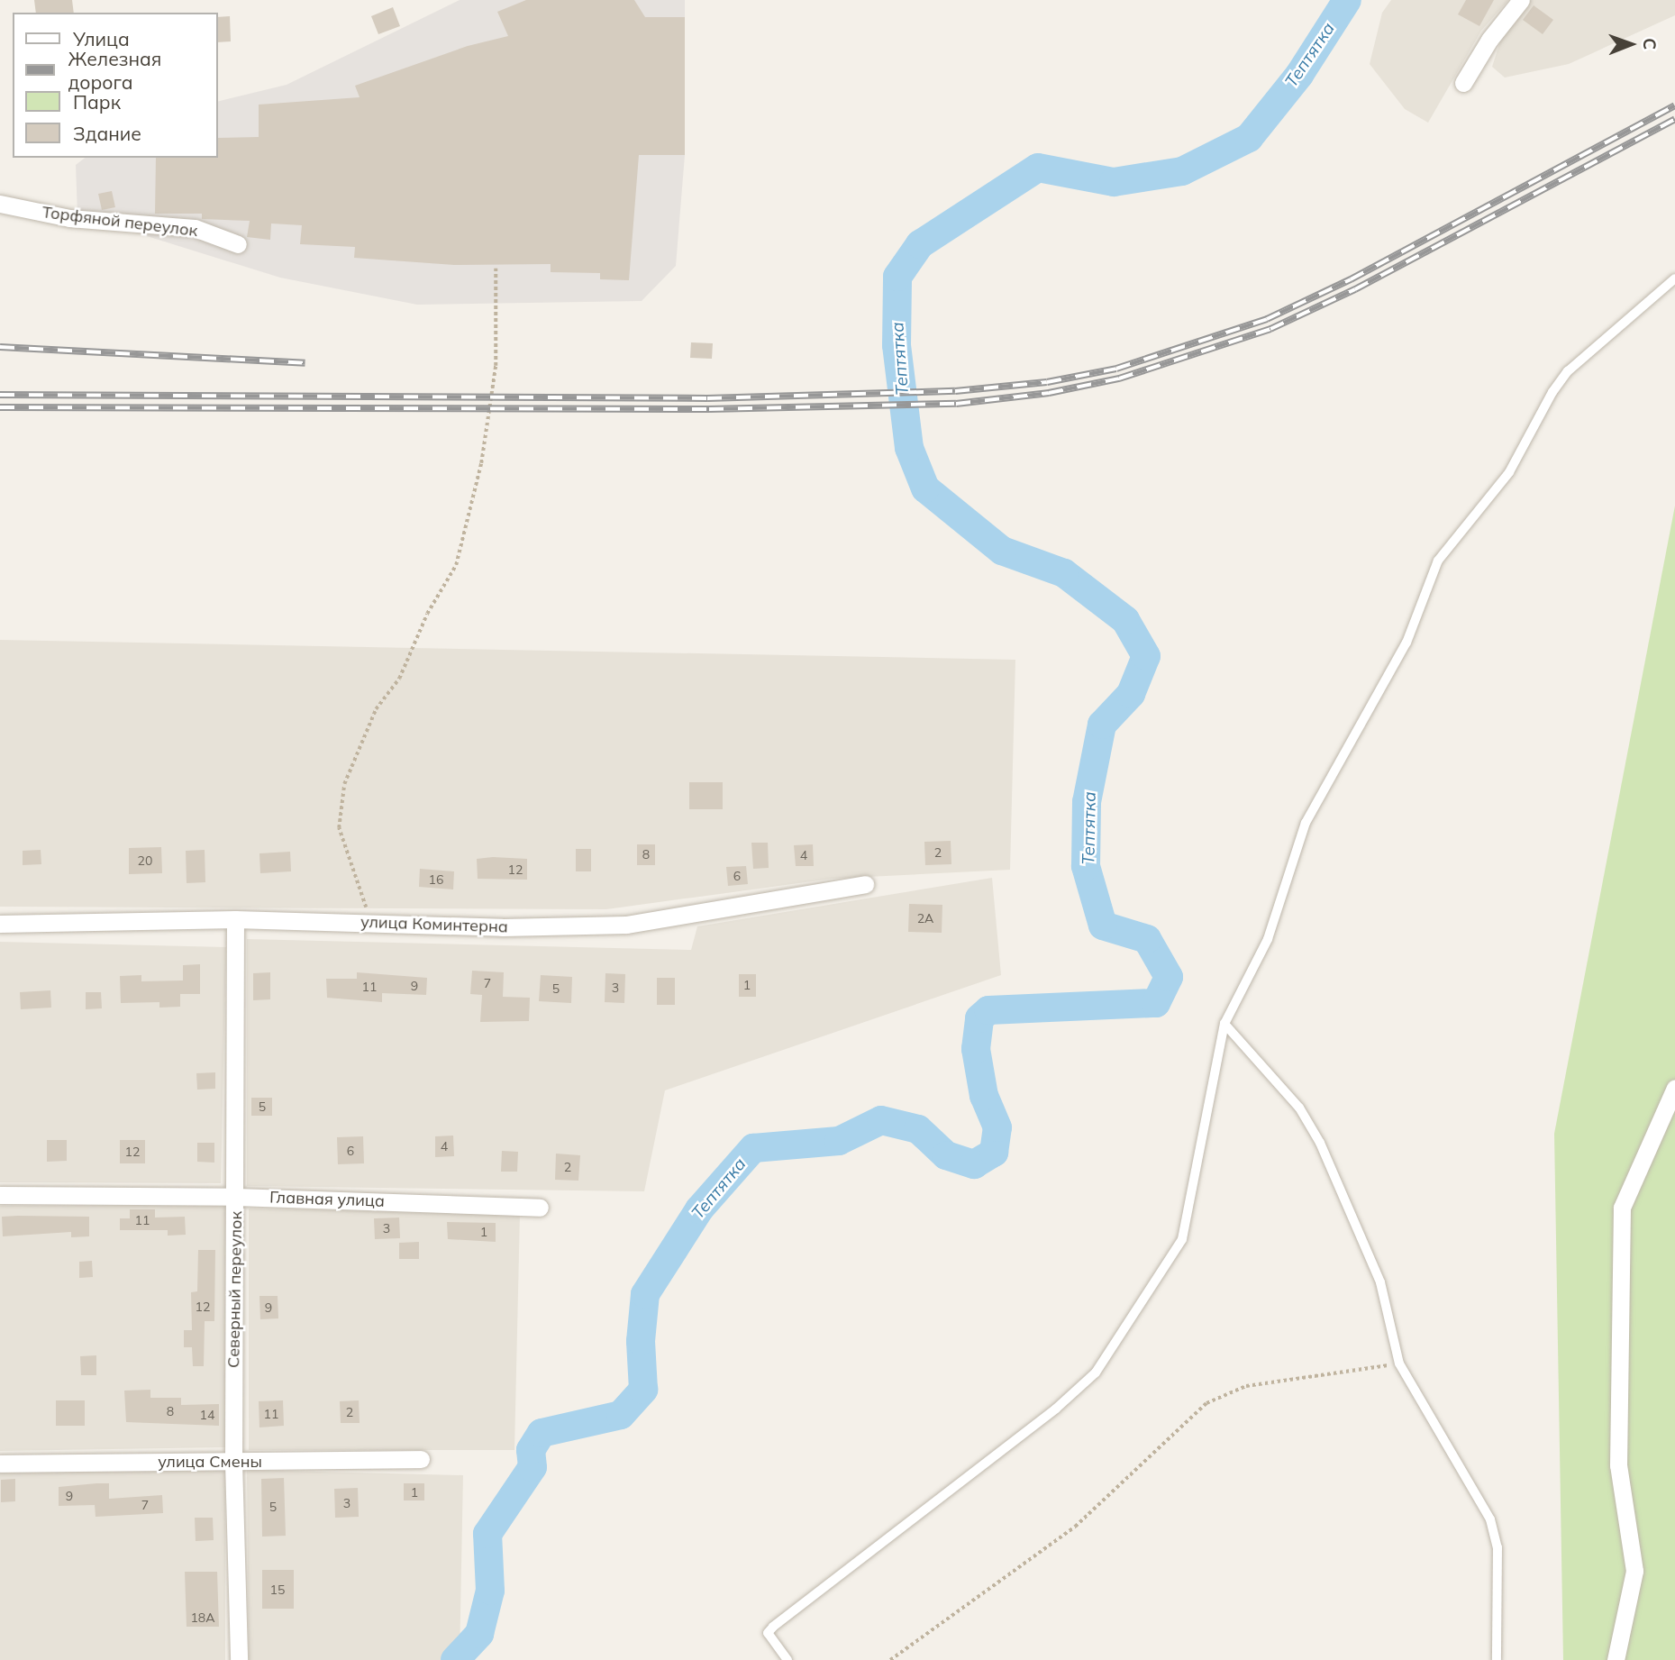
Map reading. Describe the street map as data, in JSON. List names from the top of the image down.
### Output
{
  "streets": {
    "street": [
      "Торфяной переулок",
      "улица Коминтерна",
      "Главная улица",
      "Северный переулок",
      "улица Смены"
    ]
  },
  "crossings": [
    ["улица Коминтерна", "Северный переулок"],
    ["Главная улица", "Северный переулок"],
    ["Северный переулок", "улица Смены"]
  ],
  "water": ["Тептятка"],
  "house_numbers": [
    "2",
    "8",
    "4",
    "20",
    "12",
    "6",
    "16",
    "2А",
    "7",
    "1",
    "9",
    "11",
    "3",
    "5",
    "5",
    "4",
    "6",
    "12",
    "2",
    "11",
    "3",
    "1",
    "12",
    "9",
    "8",
    "2",
    "11",
    "14",
    "1",
    "9",
    "3",
    "7",
    "5",
    "15",
    "18А"
  ],
  "legend": [
    "Улица",
    "Железная дорога",
    "Парк",
    "Здание"
  ],
  "north": "right"
}
